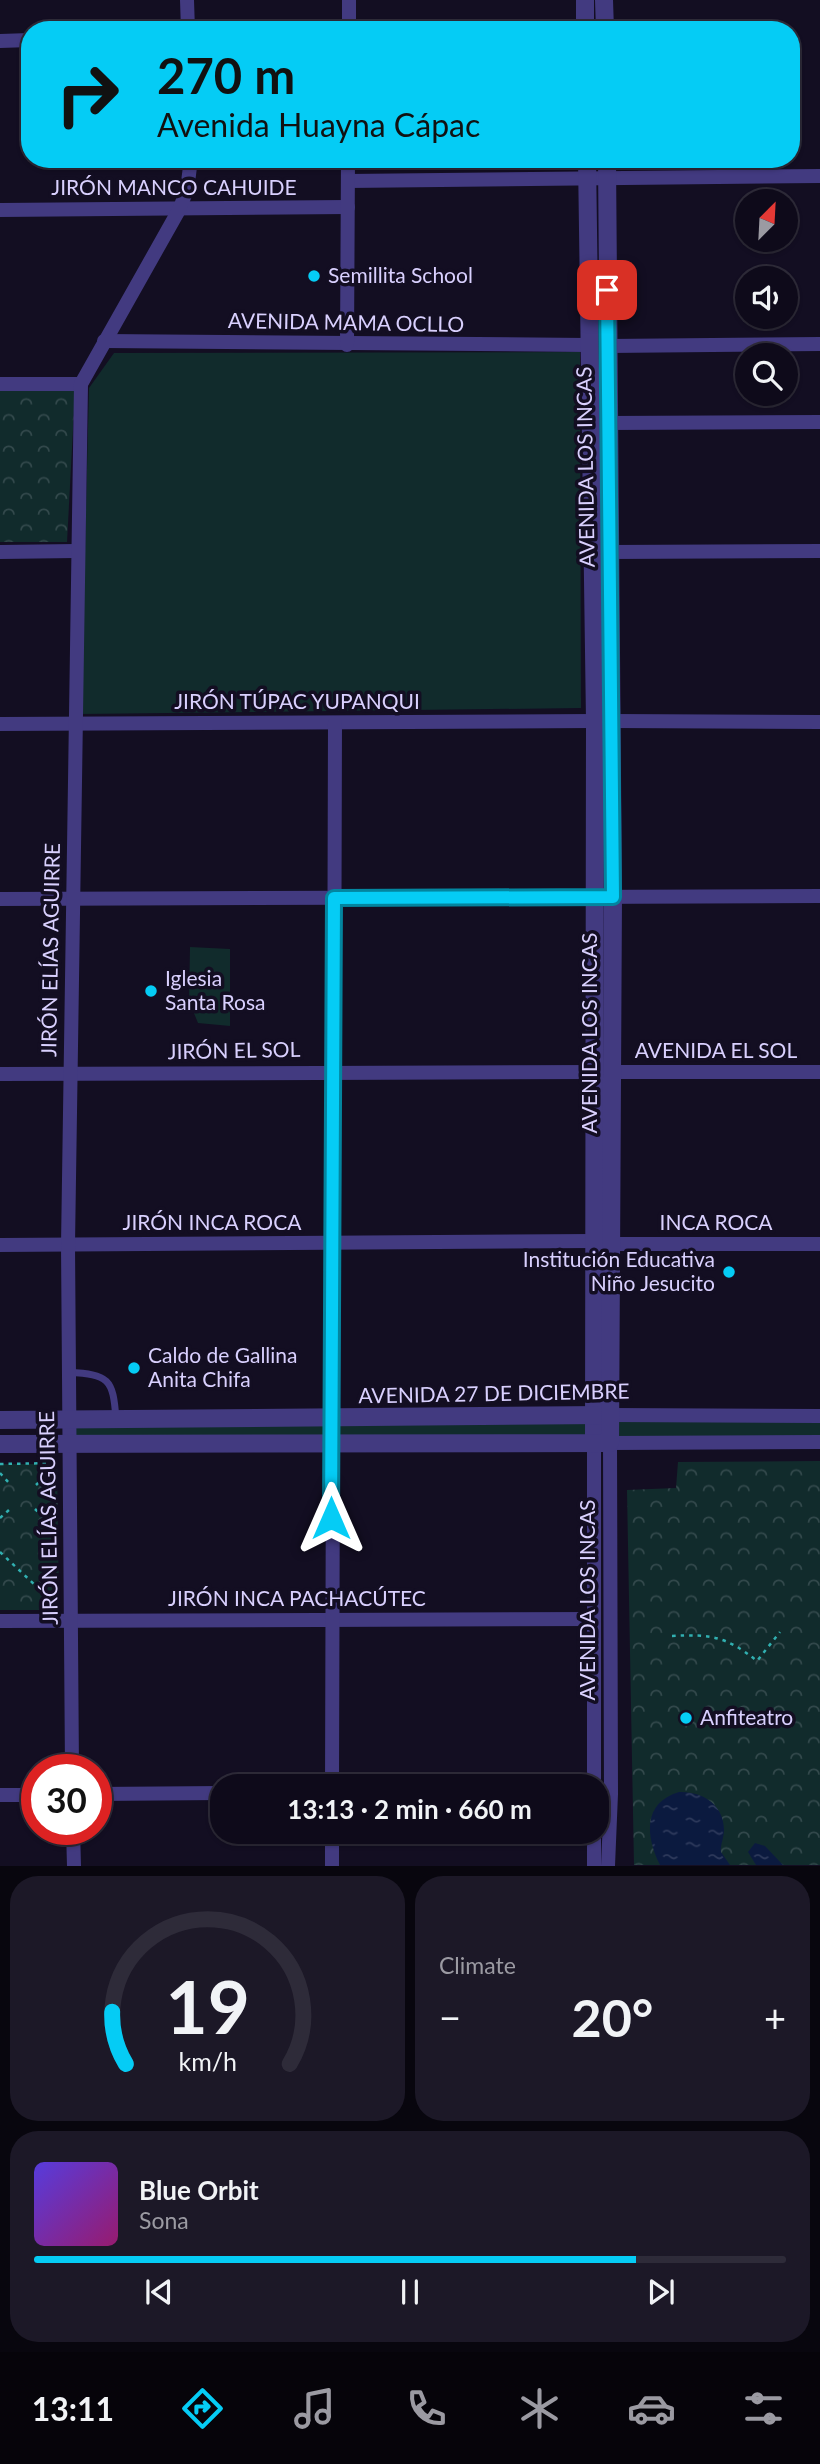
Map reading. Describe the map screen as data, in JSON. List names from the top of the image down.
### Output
{
  "streets": {
    "street": [
      "JIRÓN MANCO CAHUIDE",
      "AVENIDA MAMA OCLLO",
      "AVENIDA LOS INCAS",
      "JIRÓN TÚPAC YUPANQUI",
      "JIRÓN ELÍAS AGUIRRE",
      "JIRÓN EL SOL",
      "AVENIDA EL SOL",
      "JIRÓN INCA ROCA",
      "INCA ROCA",
      "AVENIDA 27 DE DICIEMBRE",
      "JIRÓN INCA PACHACÚTEC"
    ]
  },
  "crossings": [
    ["JIRÓN MANCO CAHUIDE", "JIRÓN ELÍAS AGUIRRE"],
    ["AVENIDA MAMA OCLLO", "AVENIDA LOS INCAS"],
    ["AVENIDA MAMA OCLLO", "JIRÓN ELÍAS AGUIRRE"],
    ["AVENIDA LOS INCAS", "JIRÓN TÚPAC YUPANQUI"],
    ["AVENIDA LOS INCAS", "JIRÓN EL SOL"],
    ["AVENIDA LOS INCAS", "AVENIDA EL SOL"],
    ["AVENIDA LOS INCAS", "JIRÓN INCA ROCA"],
    ["AVENIDA LOS INCAS", "INCA ROCA"],
    ["AVENIDA LOS INCAS", "AVENIDA 27 DE DICIEMBRE"],
    ["AVENIDA LOS INCAS", "JIRÓN INCA PACHACÚTEC"],
    ["JIRÓN TÚPAC YUPANQUI", "JIRÓN ELÍAS AGUIRRE"],
    ["JIRÓN ELÍAS AGUIRRE", "JIRÓN EL SOL"],
    ["JIRÓN ELÍAS AGUIRRE", "JIRÓN INCA ROCA"],
    ["JIRÓN ELÍAS AGUIRRE", "AVENIDA 27 DE DICIEMBRE"],
    ["JIRÓN ELÍAS AGUIRRE", "JIRÓN INCA PACHACÚTEC"],
    ["JIRÓN EL SOL", "AVENIDA EL SOL"]
  ],
  "places": [
    "Semillita School",
    "Iglesia Santa Rosa",
    "Institución Educativa Niño Jesucito",
    "Caldo de Gallina Anita Chifa",
    "Anfiteatro"
  ],
  "north": "top right",
  "page": {
    "turn": ["270 m", "Avenida Huayna Cápac"],
    "limit": "30",
    "trip": "13:13 · 2 min · 660 m",
    "tile": "Climate",
    "heat": ["−", "20°", "+"],
    "song": ["Blue Orbit", "Sona"],
    "tabs": "13:11",
    "gauge": ["19", "km/h"]
  }
}
